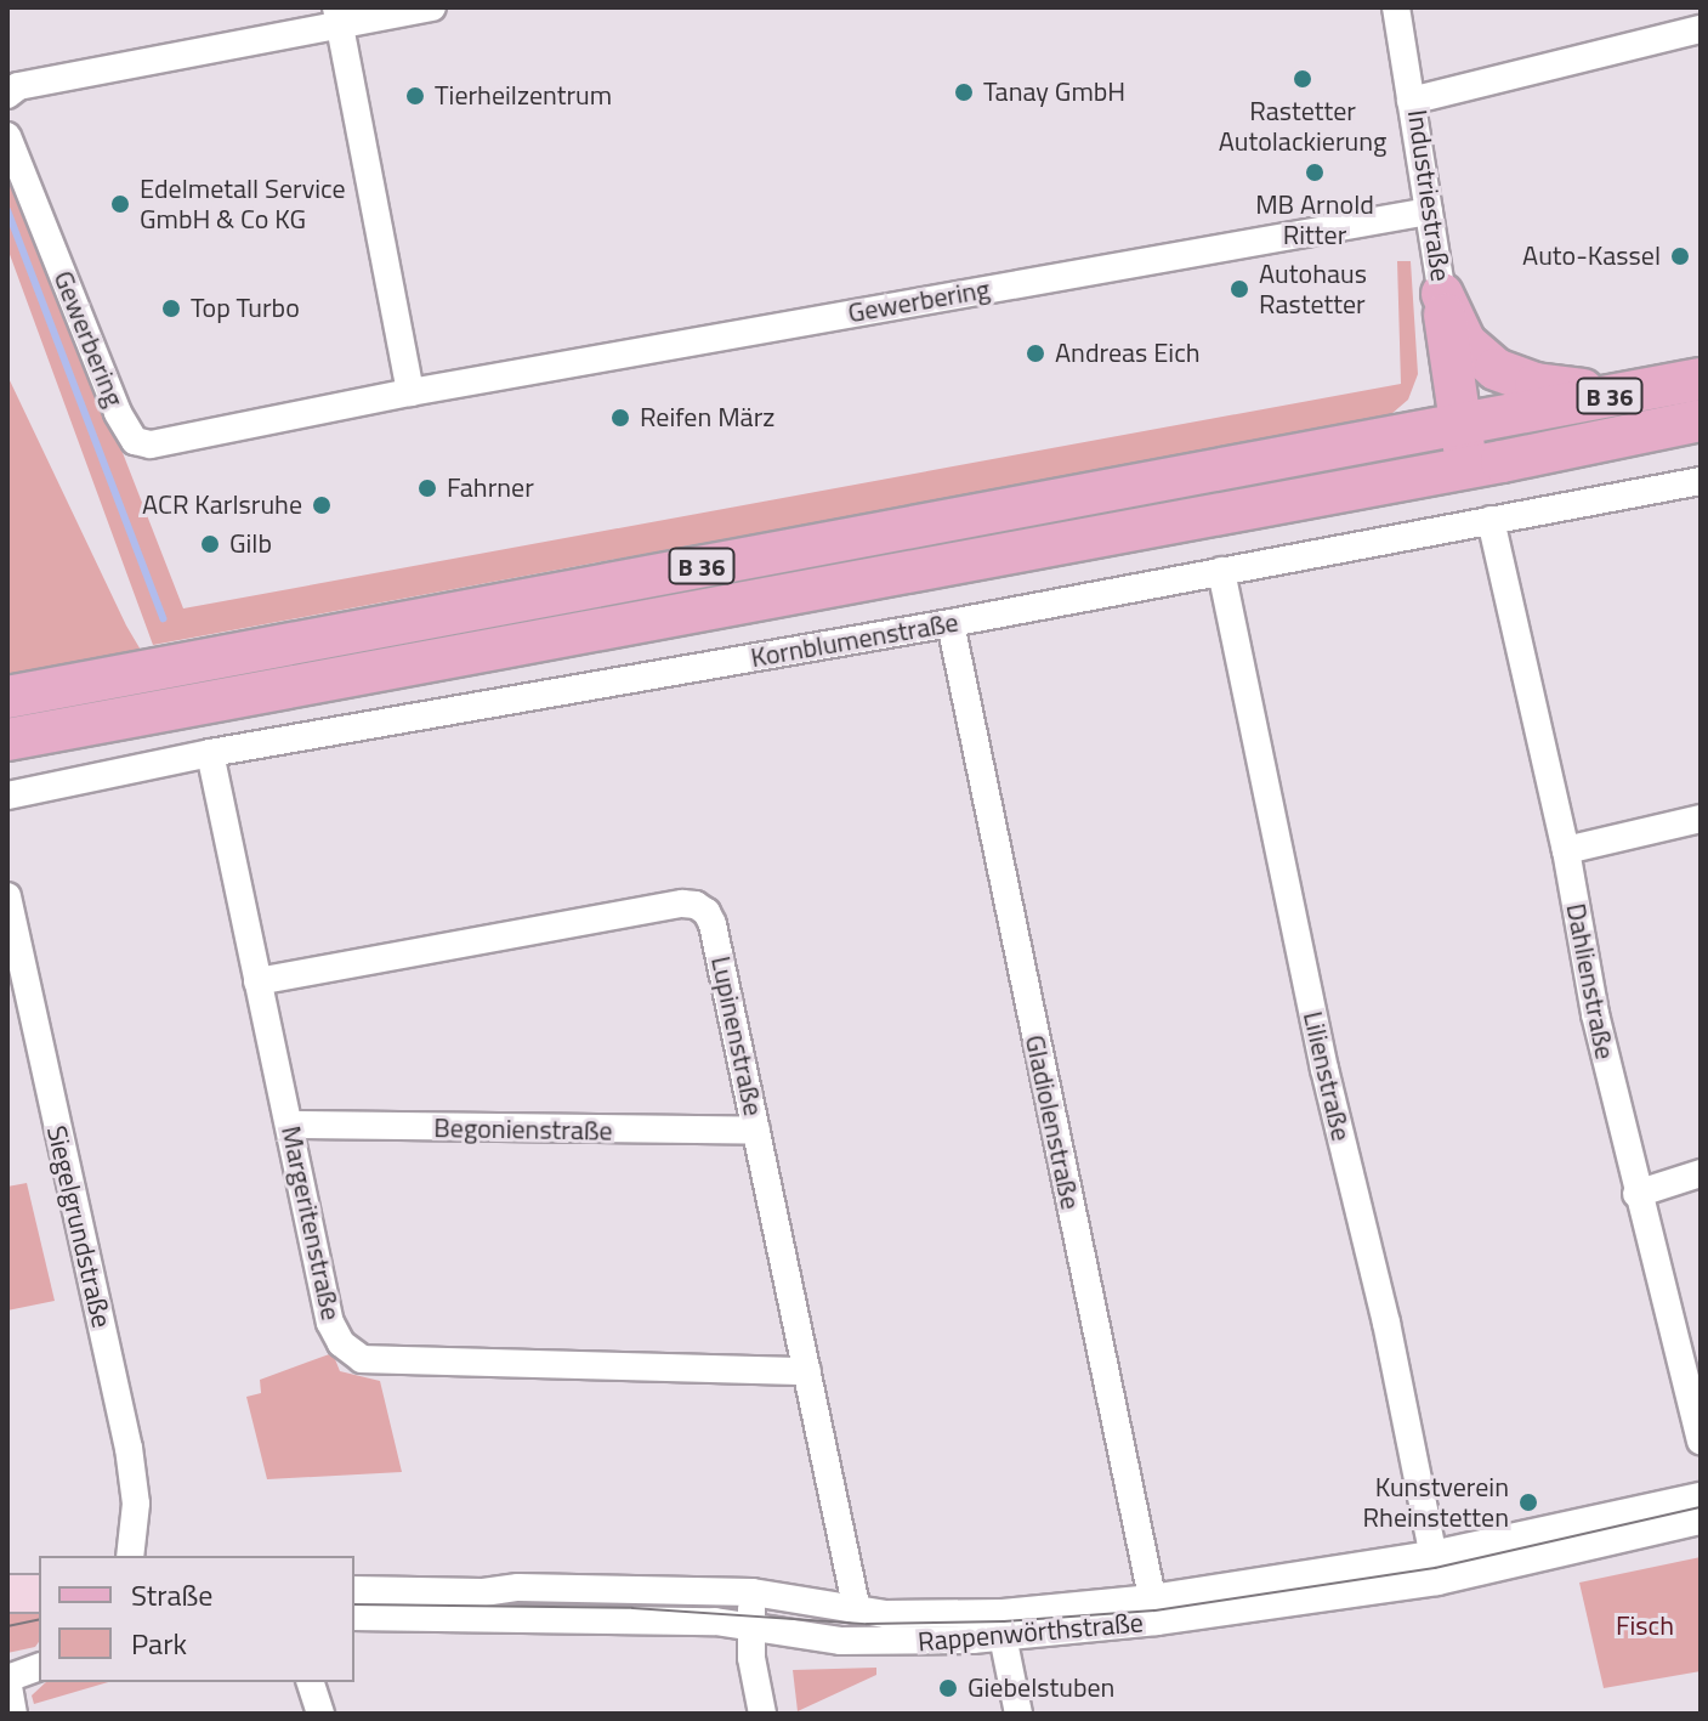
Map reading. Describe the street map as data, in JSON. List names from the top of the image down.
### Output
{
  "streets": {
    "main road": ["Industriestraße", "B 36"],
    "street": [
      "Gewerbering",
      "Kornblumenstraße",
      "Dahlienstraße",
      "Lupinenstraße",
      "Lilienstraße",
      "Gladiolenstraße",
      "Begonienstraße",
      "Margeritenstraße",
      "Siegelgrundstraße",
      "Rappenwörthstraße"
    ]
  },
  "crossings": [
    ["Industriestraße", "Gewerbering"],
    ["Industriestraße", "B 36"],
    ["Kornblumenstraße", "Dahlienstraße"],
    ["Kornblumenstraße", "Lilienstraße"],
    ["Kornblumenstraße", "Gladiolenstraße"],
    ["Kornblumenstraße", "Margeritenstraße"],
    ["Lupinenstraße", "Begonienstraße"],
    ["Lupinenstraße", "Margeritenstraße"],
    ["Lupinenstraße", "Rappenwörthstraße"],
    ["Lilienstraße", "Rappenwörthstraße"],
    ["Gladiolenstraße", "Rappenwörthstraße"],
    ["Begonienstraße", "Margeritenstraße"]
  ],
  "parks": ["Fisch"],
  "places": [
    "Rastetter Autolackierung",
    "Tanay GmbH",
    "Tierheilzentrum",
    "MB Arnold Ritter",
    "Edelmetall Service GmbH & Co KG",
    "Auto-Kassel",
    "Autohaus Rastetter",
    "Top Turbo",
    "Andreas Eich",
    "Reifen März",
    "Fahrner",
    "ACR Karlsruhe",
    "Gilb",
    "Kunstverein Rheinstetten",
    "Giebelstuben"
  ],
  "legend": ["Straße", "Park"]
}
